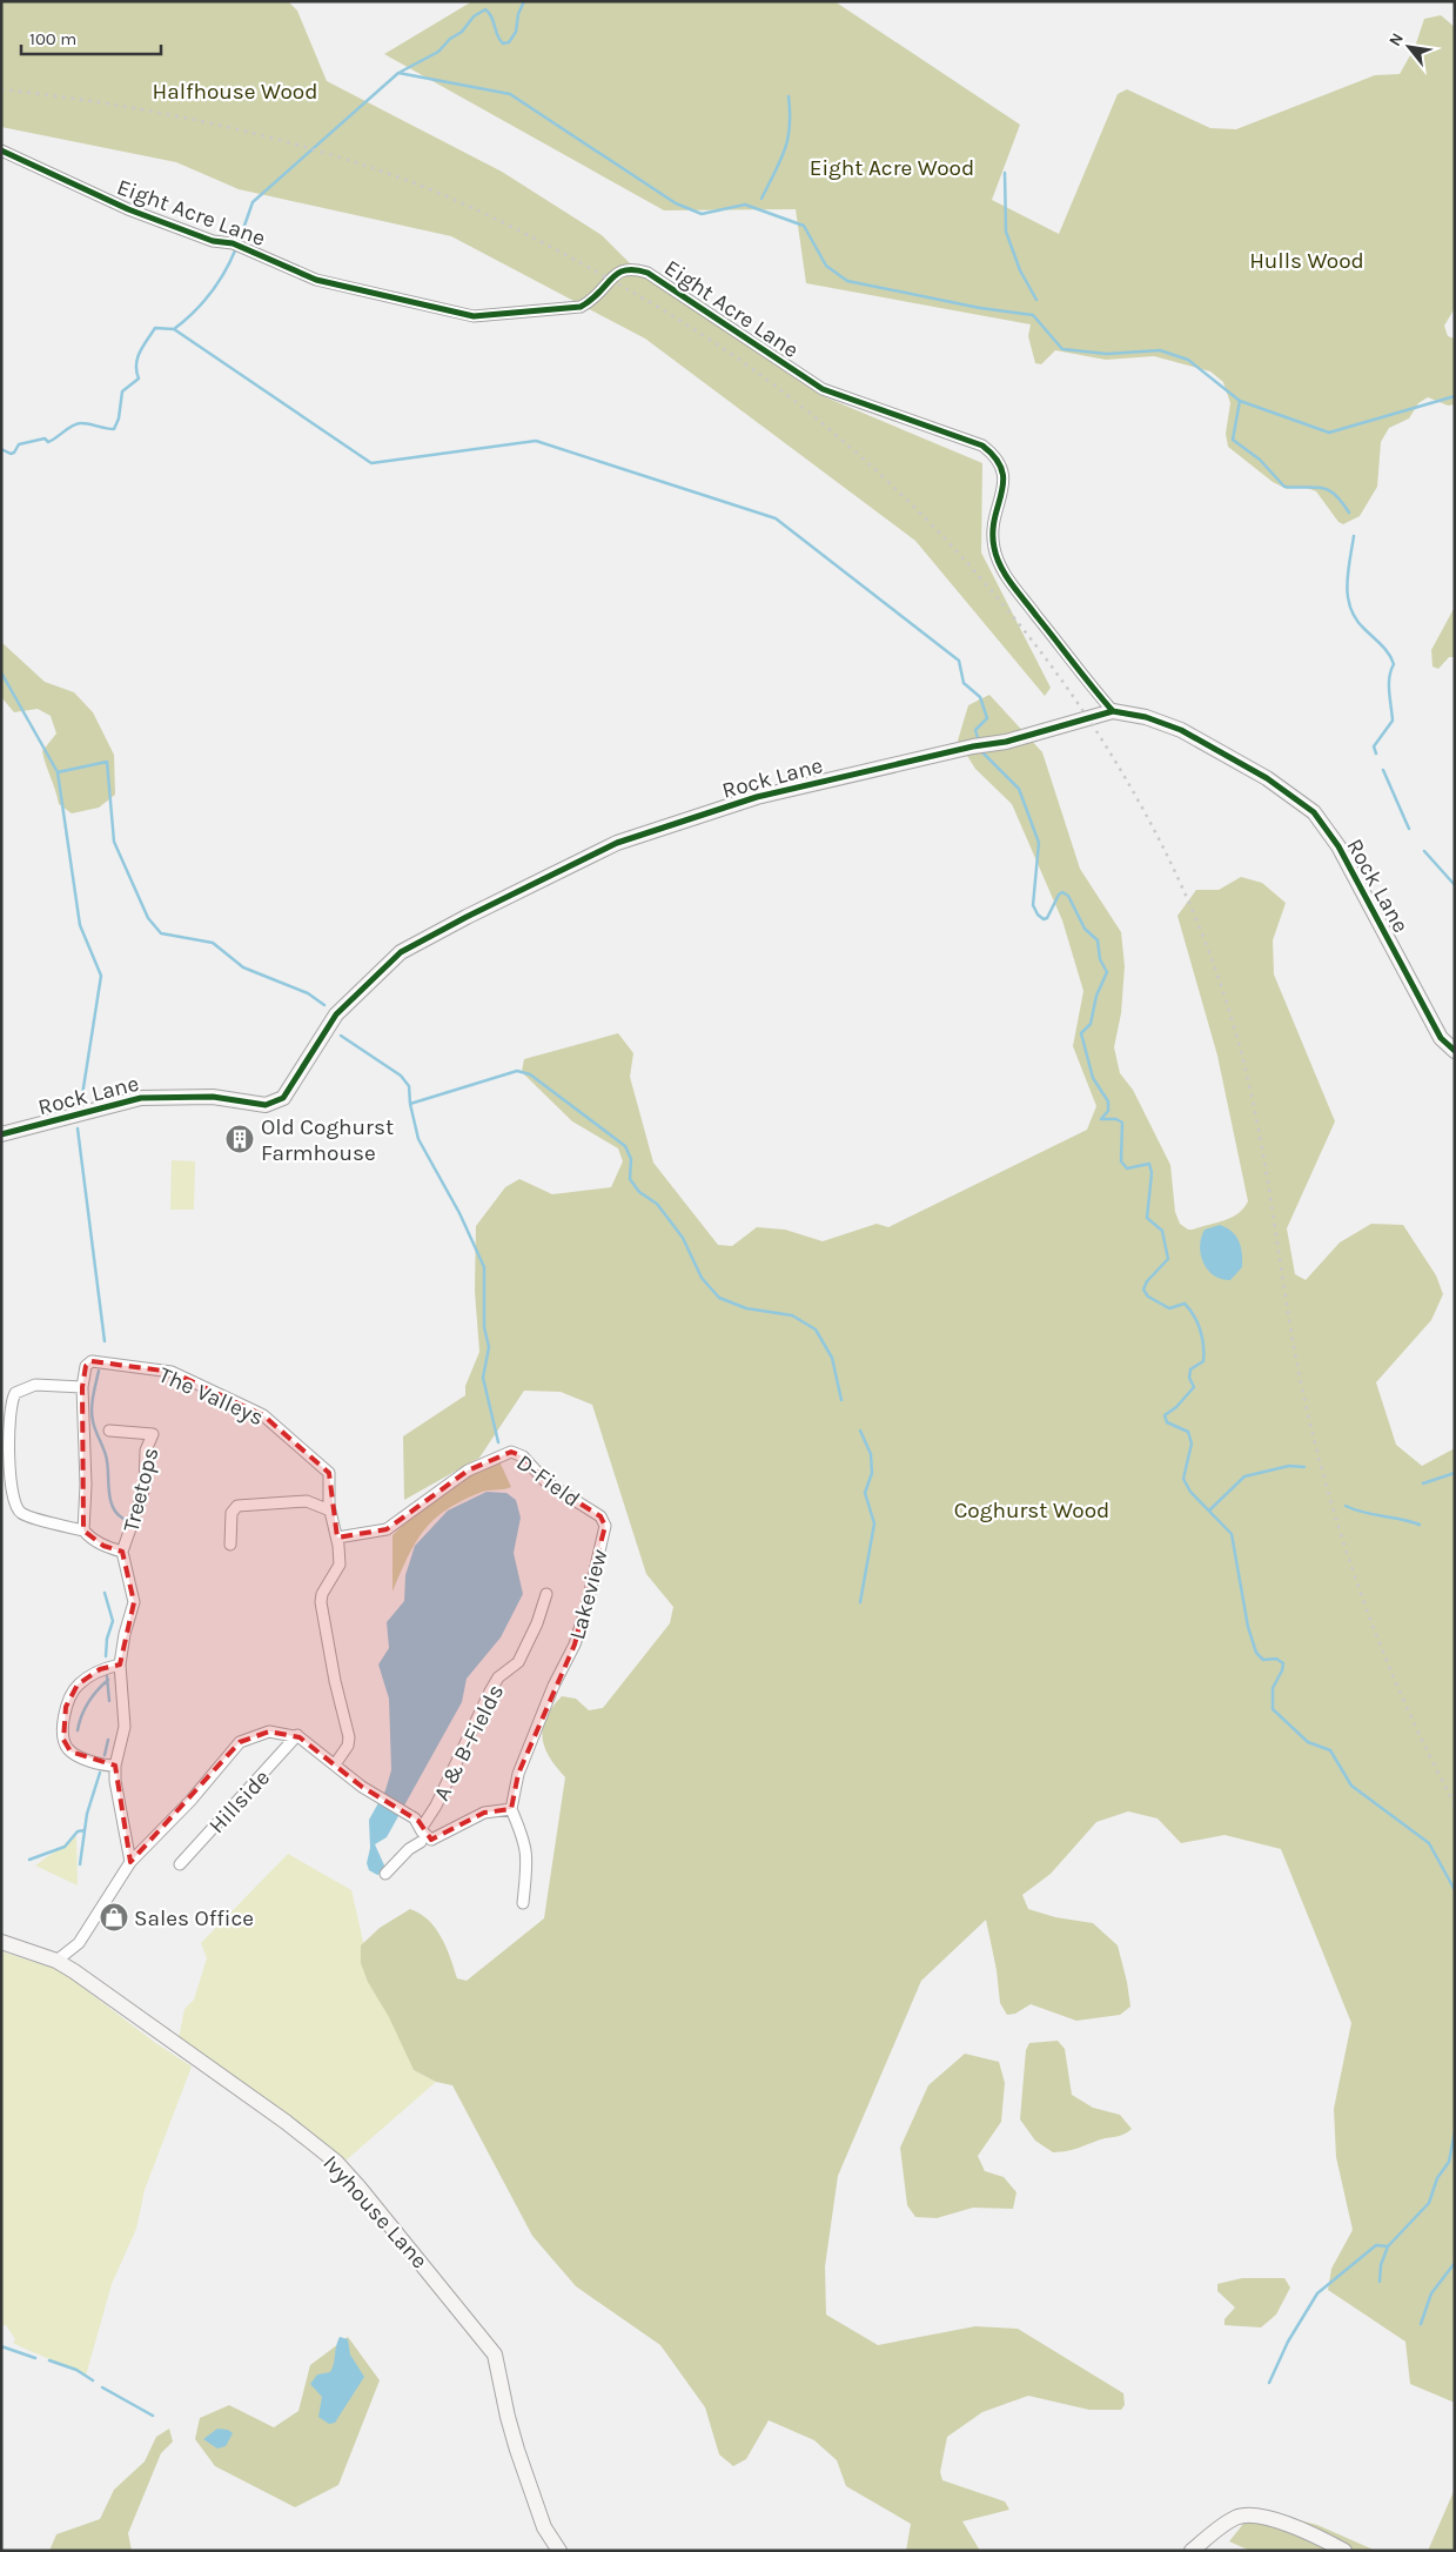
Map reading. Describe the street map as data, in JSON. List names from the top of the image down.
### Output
{
  "streets": {
    "street": [
      "Eight Acre Lane",
      "Rock Lane",
      "The Valleys",
      "D-Field",
      "Treetops",
      "Lakeview",
      "A & B-Fields",
      "Hillside",
      "Ivyhouse Lane"
    ]
  },
  "crossings": [
    ["Eight Acre Lane", "Rock Lane"],
    ["The Valleys", "D-Field"],
    ["D-Field", "Lakeview"]
  ],
  "parks": [
    "Halfhouse Wood",
    "Eight Acre Wood",
    "Hulls Wood",
    "Coghurst Wood"
  ],
  "places": {
    "building": ["Old Coghurst Farmhouse"],
    "shop": ["Sales Office"]
  },
  "scale_bar": "100 m",
  "north": "top left"
}
